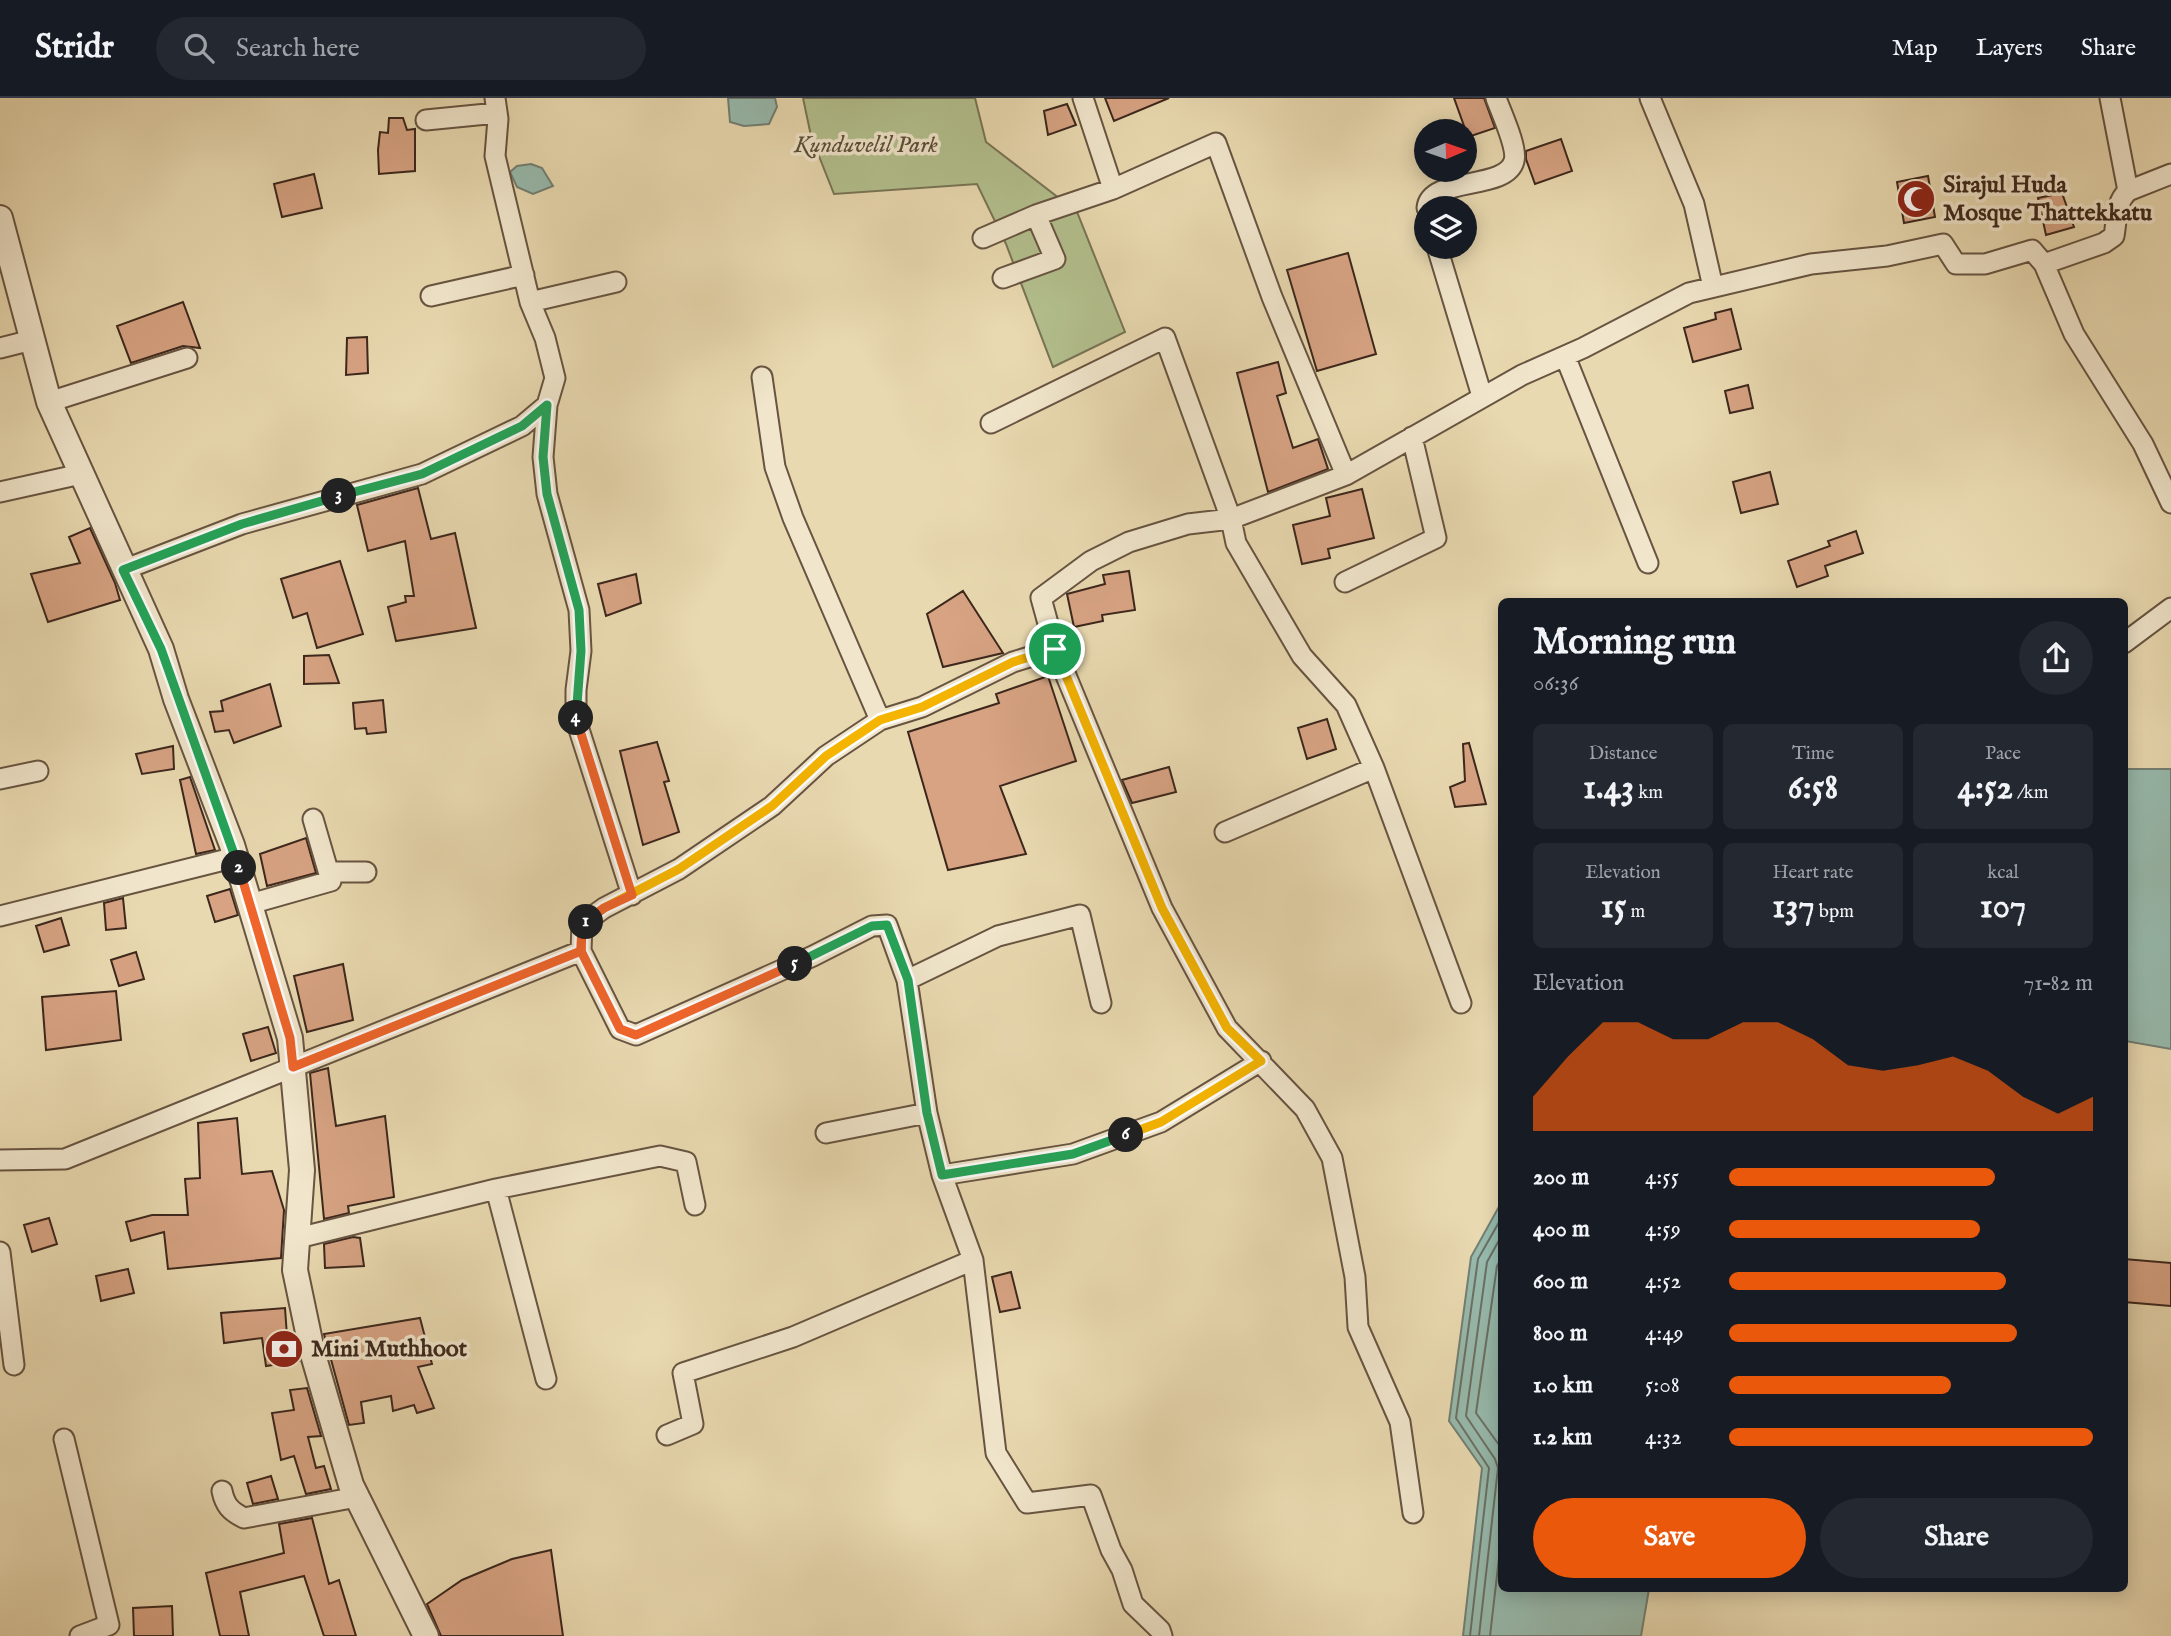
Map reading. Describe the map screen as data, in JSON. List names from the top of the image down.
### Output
{
  "parks": ["Kunduvelil Park"],
  "places": {
    "mosque": ["Sirajul Huda Mosque Thattekkatu"],
    "bank": ["Mini Muthhoot"]
  },
  "north": "right",
  "page": {
    "header": "Stridr",
    "search": "Search here",
    "nav": ["Map", "Layers", "Share"],
    "pins": [
      "3",
      "4",
      "2",
      "1",
      "5",
      "6"
    ],
    "heading": ["Morning run", "06:36"],
    "stats": [
      ["Distance", "1.43 km"],
      ["Time", "6:58"],
      ["Pace", "4:52 /km"],
      ["Elevation", "15 m"],
      ["Heart rate", "137 bpm"],
      ["kcal", "107"]
    ],
    "chart": ["Elevation", "71–82 m"],
    "list": [
      {
        "name": "200 m",
        "note": "4:55"
      },
      {
        "name": "400 m",
        "note": "4:59"
      },
      {
        "name": "600 m",
        "note": "4:52"
      },
      {
        "name": "800 m",
        "note": "4:49"
      },
      {
        "name": "1.0 km",
        "note": "5:08"
      },
      {
        "name": "1.2 km",
        "note": "4:32"
      }
    ],
    "buttons": ["Save", "Share"]
  }
}
